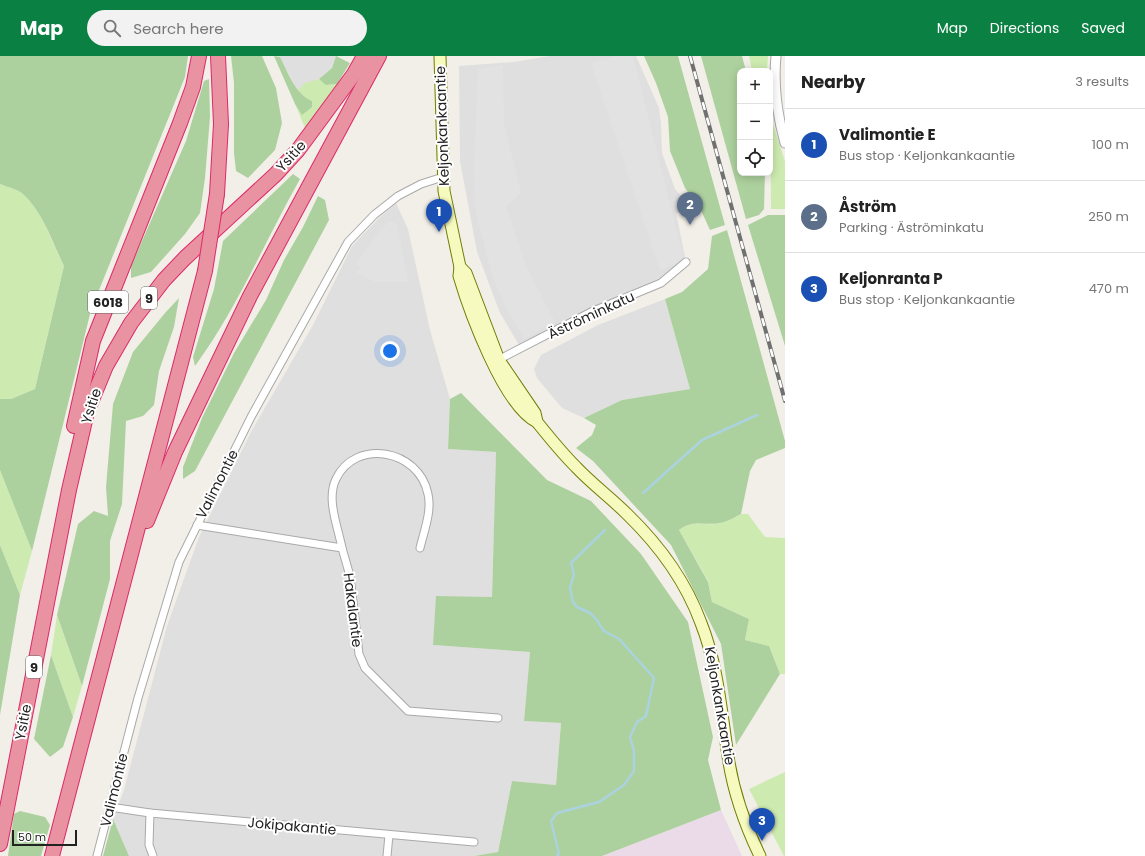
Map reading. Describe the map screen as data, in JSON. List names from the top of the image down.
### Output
{
  "streets": {
    "highway": ["Ysitie", "9", "6018"],
    "main road": ["Keljonkankaantie"],
    "street": [
      "Äströminkatu",
      "Valimontie",
      "Hakalantie",
      "Jokipakantie"
    ]
  },
  "crossings": [
    ["Keljonkankaantie", "Äströminkatu"],
    ["Keljonkankaantie", "Valimontie"],
    ["Ysitie", "6018"],
    ["Valimontie", "Jokipakantie"]
  ],
  "scale_bar": "50 m",
  "page": {
    "header": "Map",
    "search": "Search here",
    "nav": ["Map", "Directions", "Saved"],
    "heading": ["Nearby", "3 results"],
    "map_buttons": ["+", "−"],
    "list": [
      {
        "mark": "1",
        "name": "Valimontie E",
        "note": "Bus stop · Keljonkankaantie",
        "value": "100 m"
      },
      {
        "mark": "2",
        "name": "Åström",
        "note": "Parking · Äströminkatu",
        "value": "250 m"
      },
      {
        "mark": "3",
        "name": "Keljonranta P",
        "note": "Bus stop · Keljonkankaantie",
        "value": "470 m"
      }
    ],
    "pins": ["2", "1", "3"],
    "scale": "50 m"
  }
}
